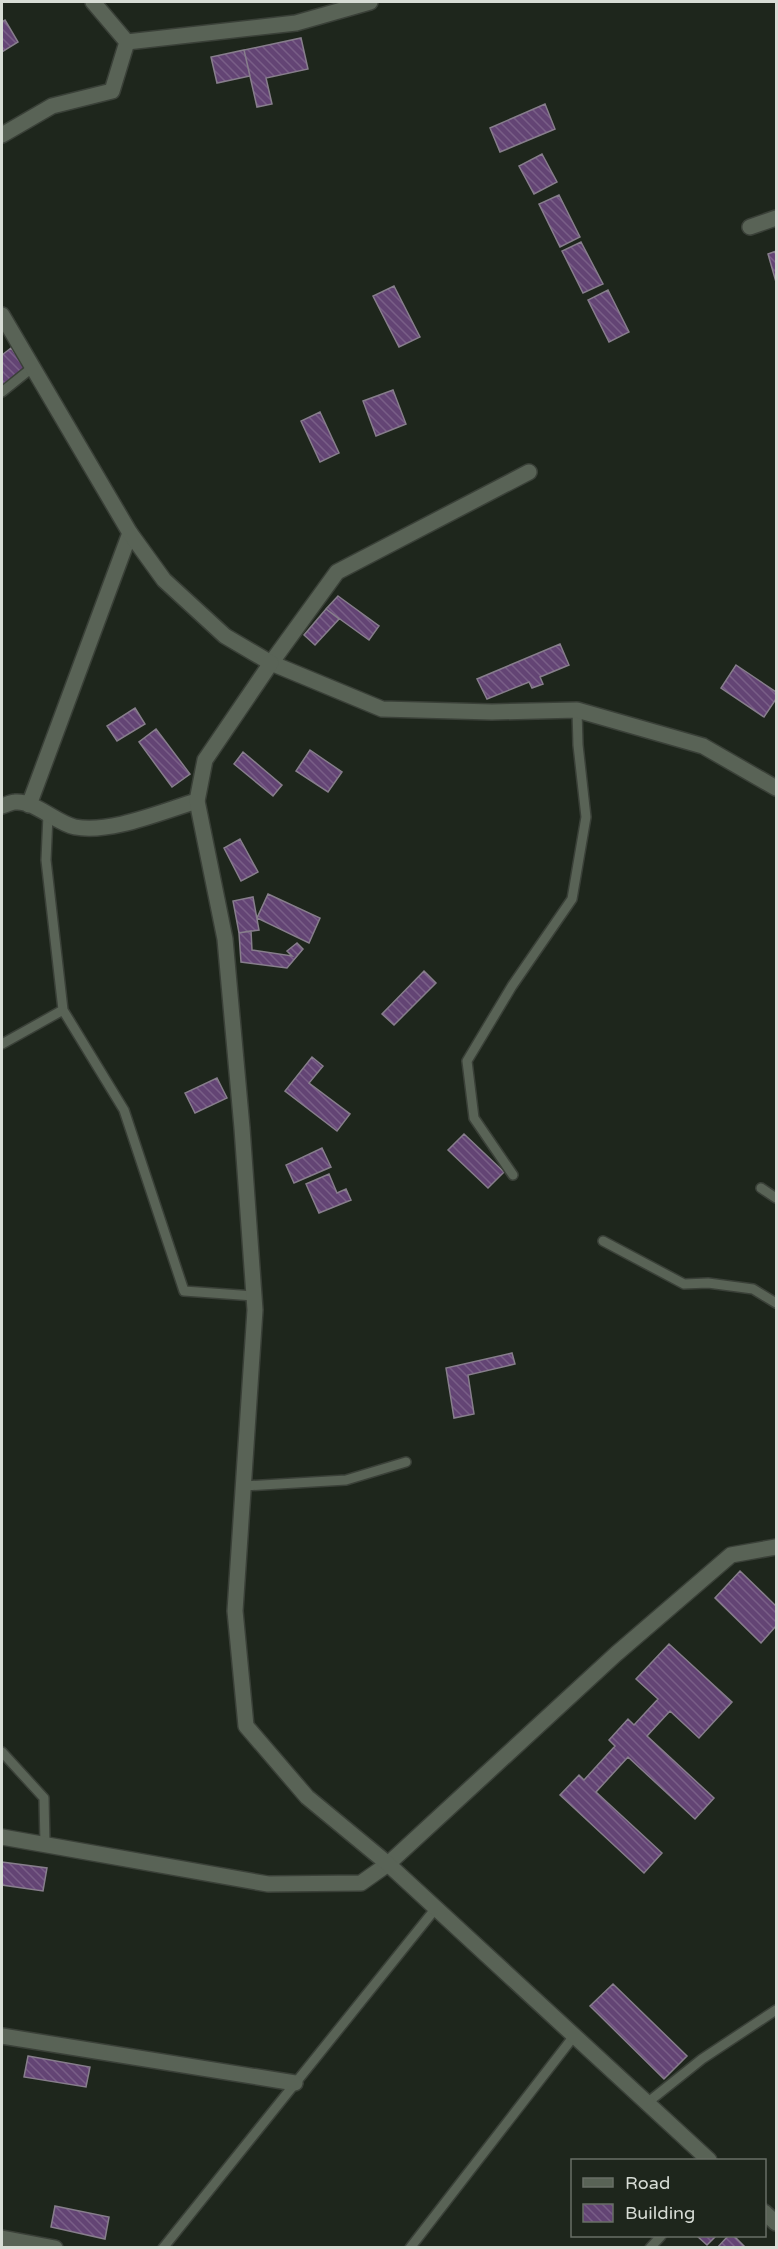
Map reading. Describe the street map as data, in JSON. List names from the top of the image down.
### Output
{
  "legend": ["Road", "Building"]
}
